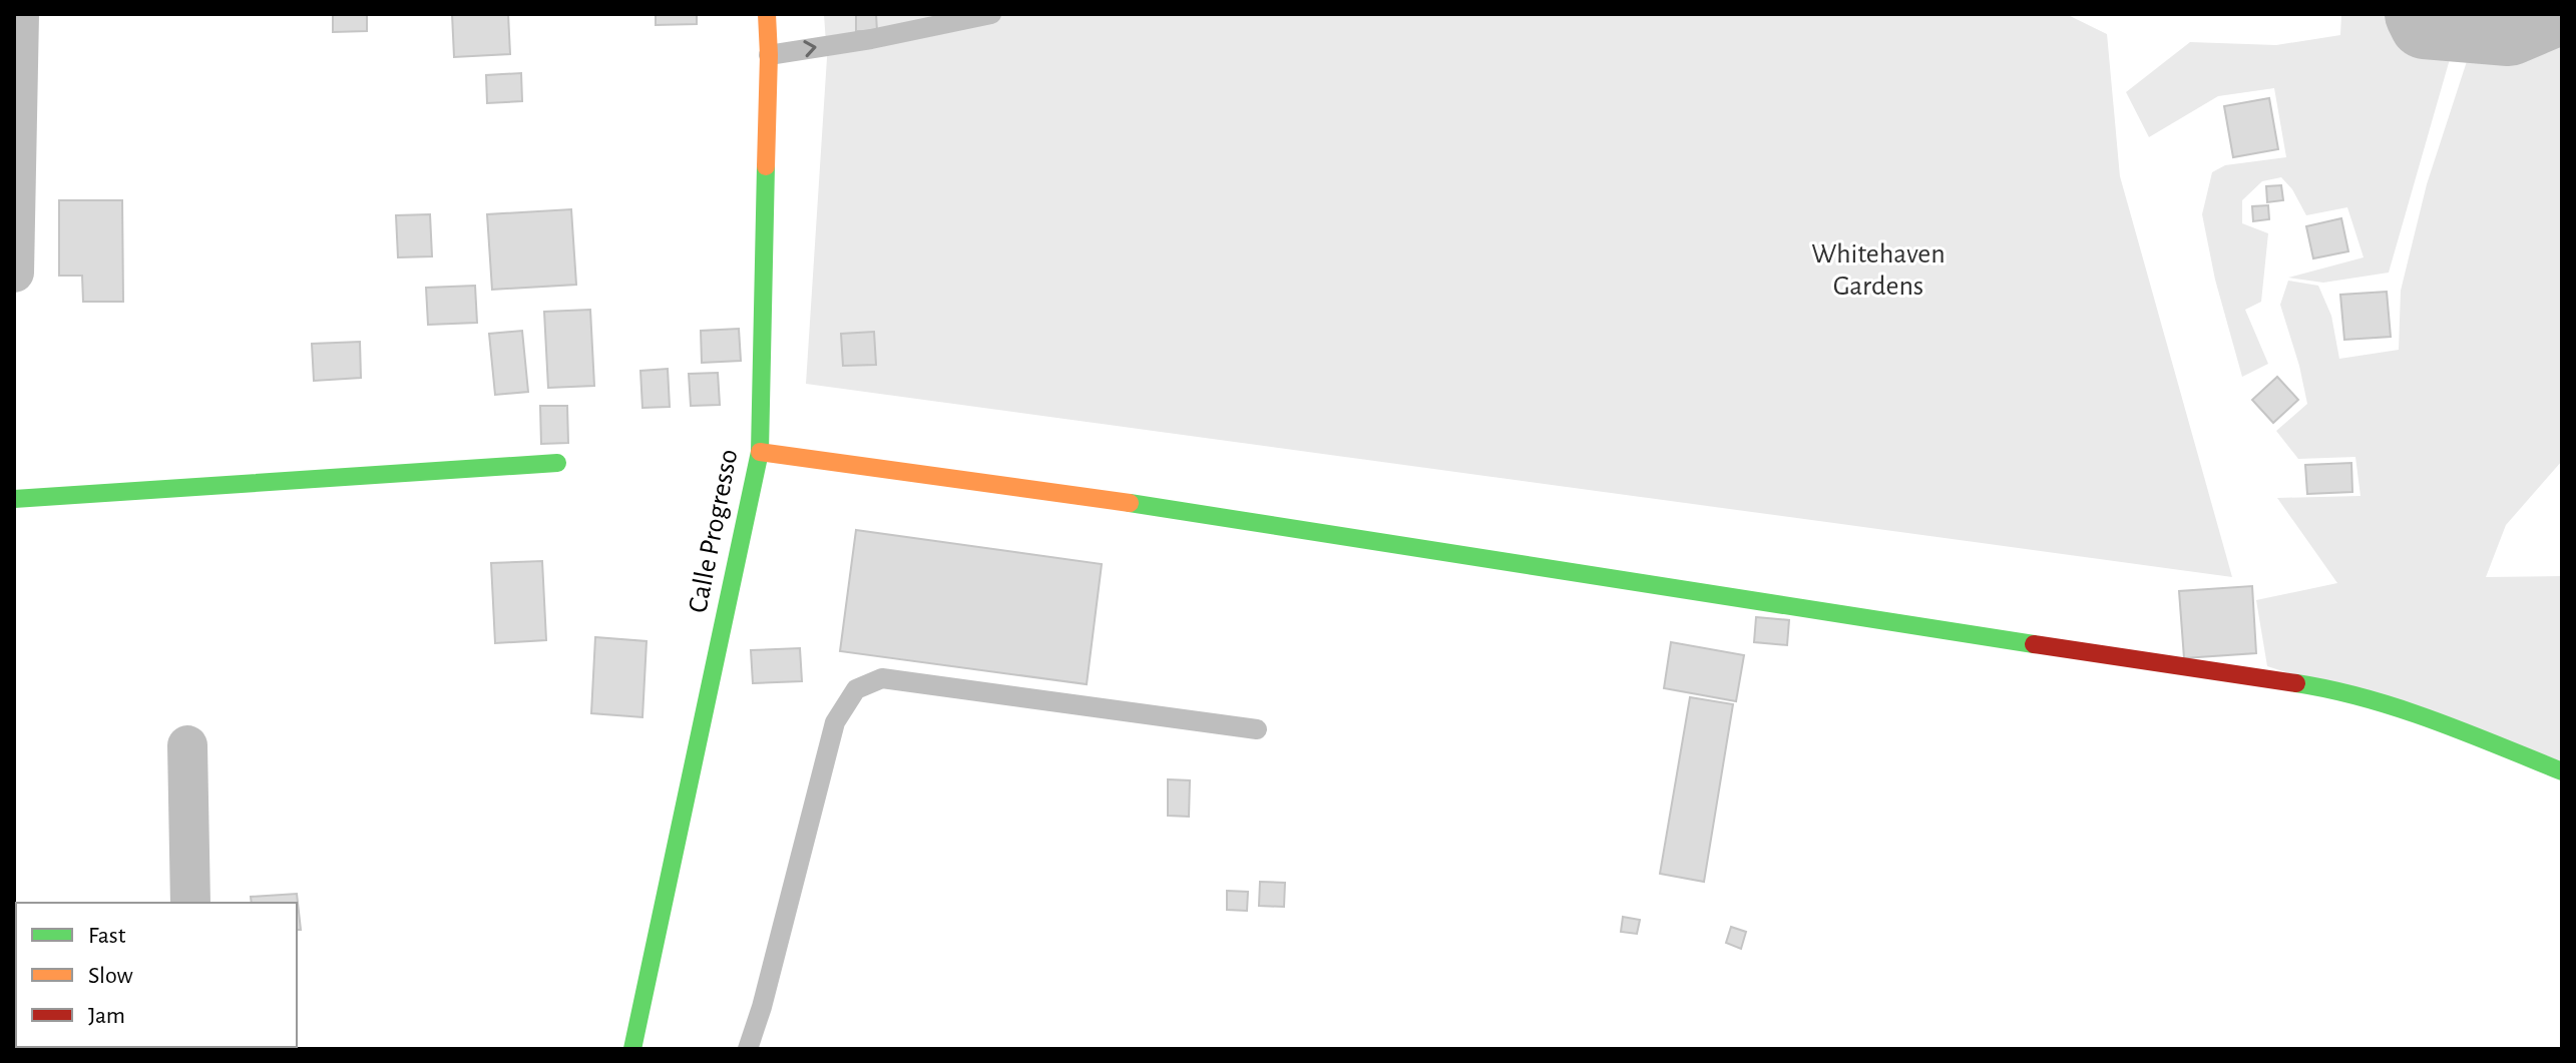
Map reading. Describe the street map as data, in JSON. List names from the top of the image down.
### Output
{
  "streets": {
    "street": ["Calle Progresso"]
  },
  "parks": ["Whitehaven Gardens"],
  "legend": ["Fast", "Slow", "Jam"]
}
